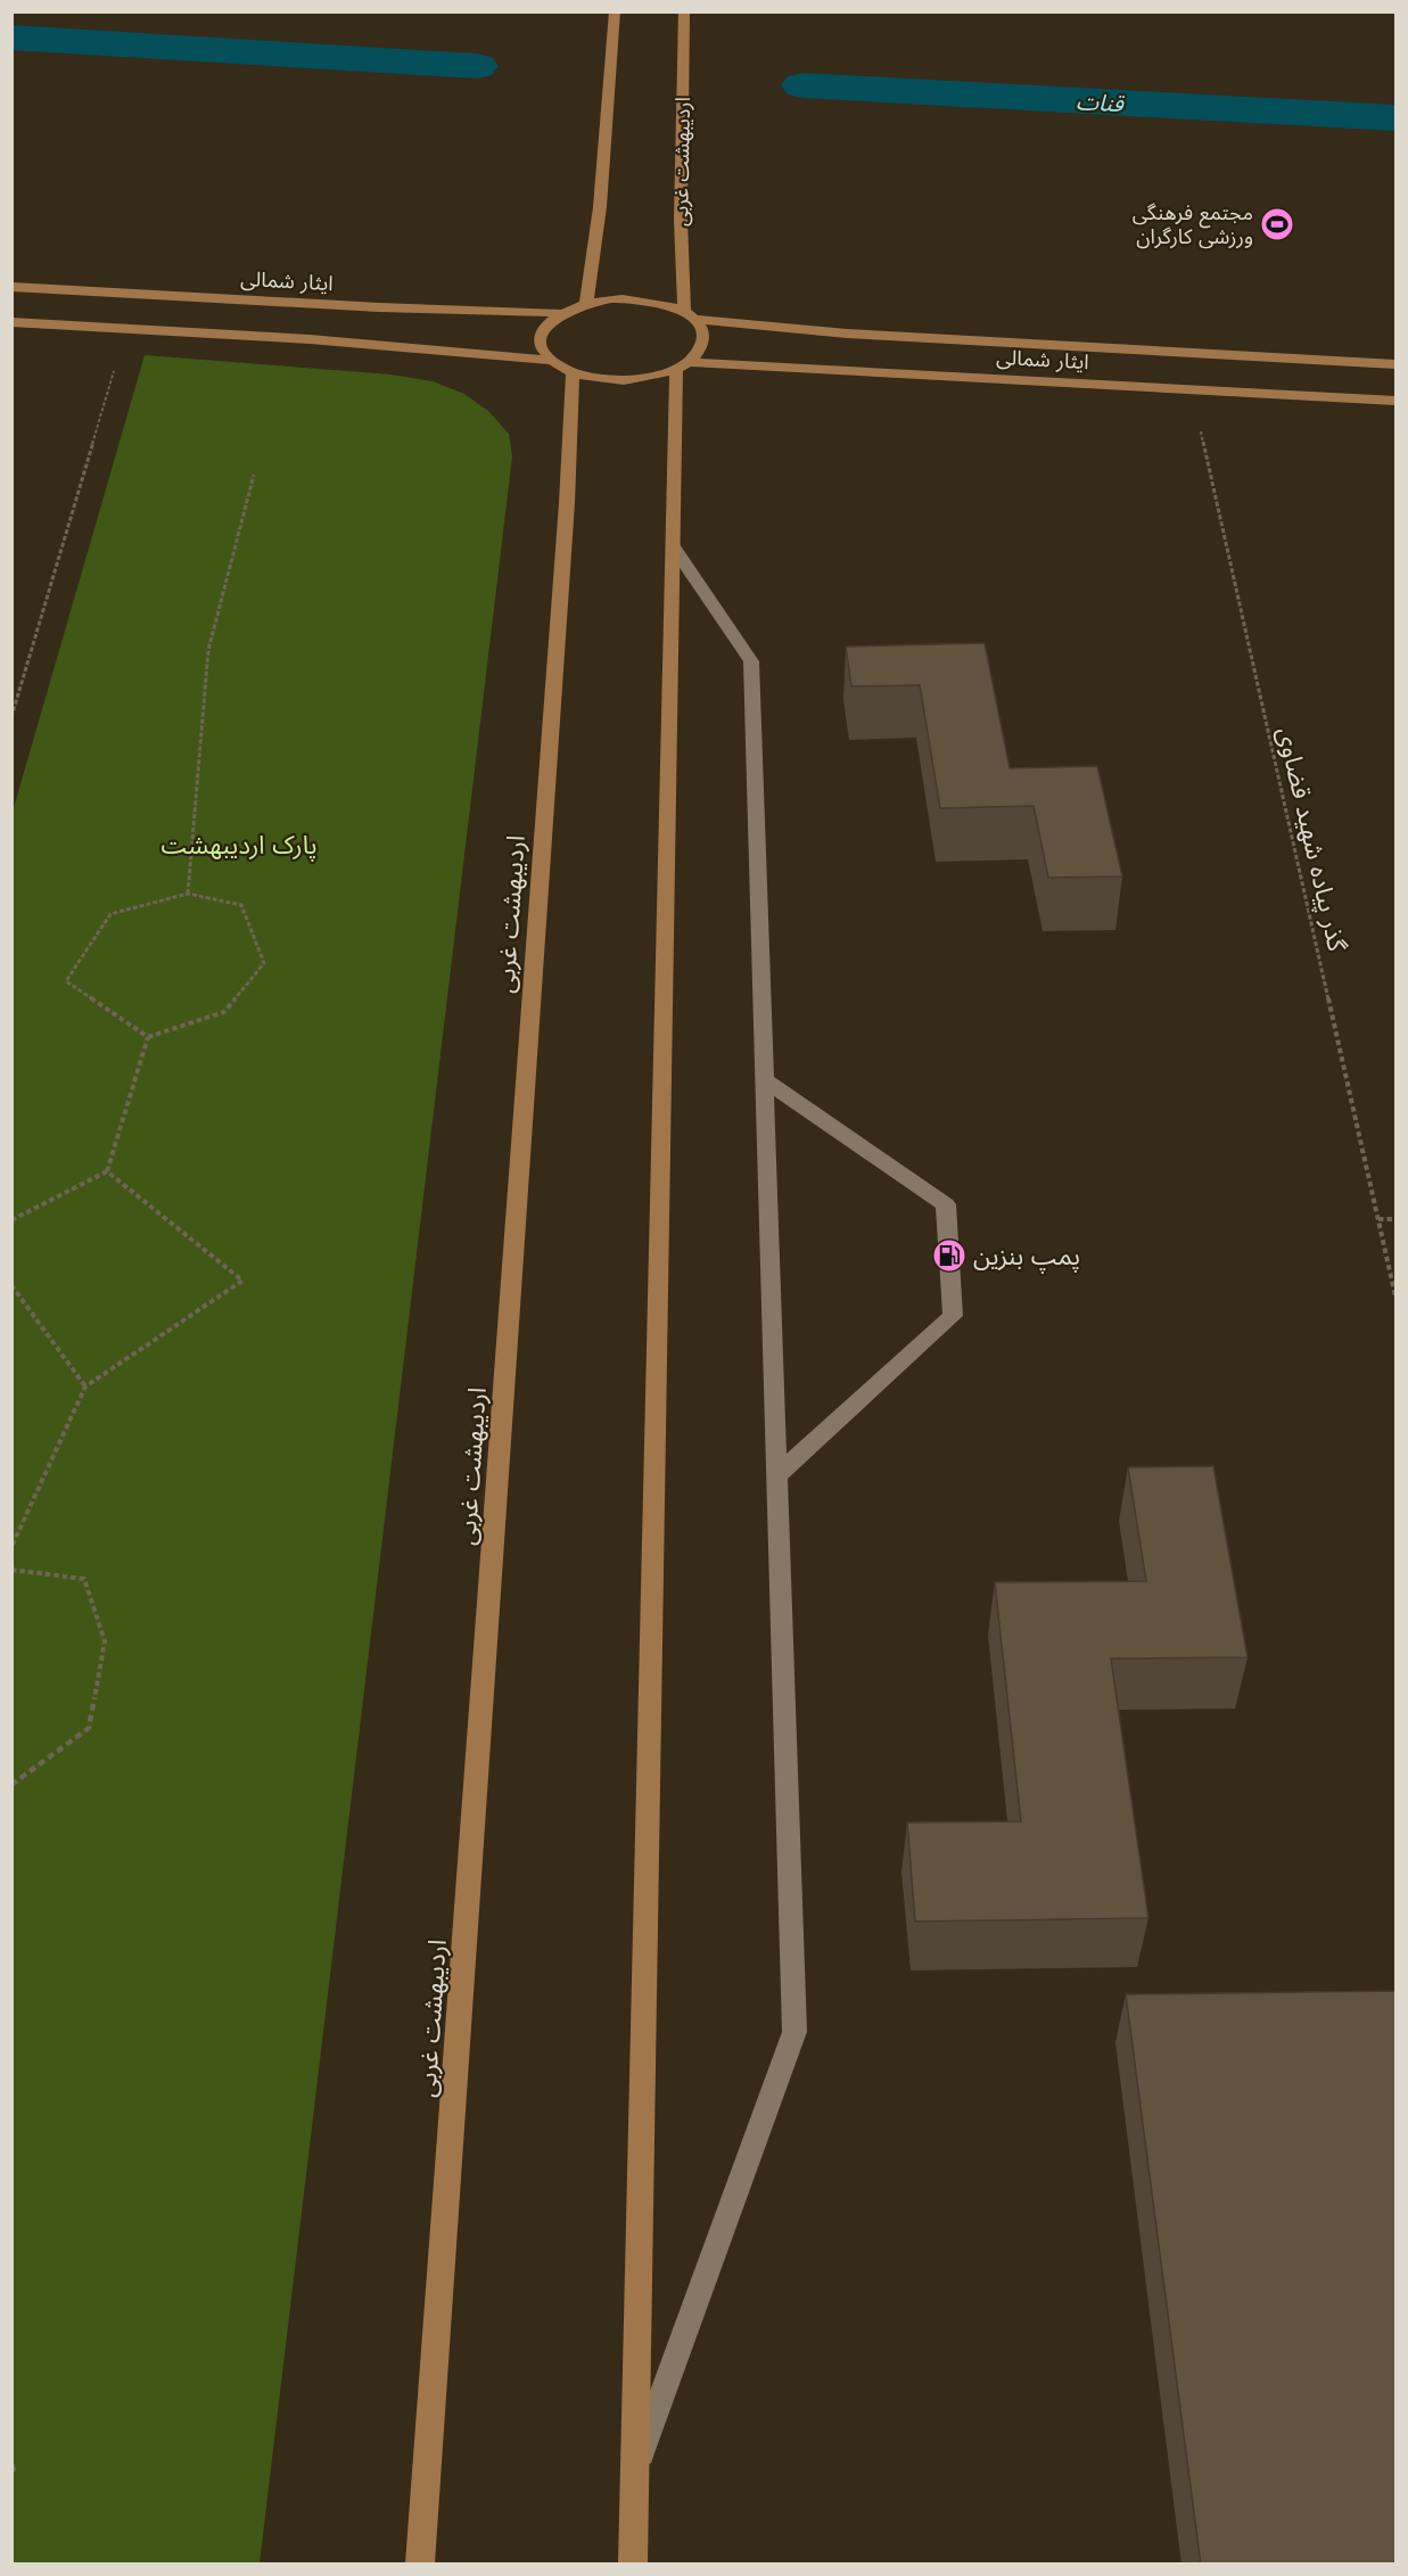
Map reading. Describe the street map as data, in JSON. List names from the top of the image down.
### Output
{
  "streets": {
    "main road": ["اردیبهشت غربی", "ایثار شمالی"],
    "path": ["گذر پیاده شهید قضاوی"]
  },
  "crossings": [
    ["اردیبهشت غربی", "ایثار شمالی"],
    ["ایثار شمالی", "گذر پیاده شهید قضاوی"]
  ],
  "water": ["قنات"],
  "parks": ["پارک اردیبهشت"],
  "places": {
    "sports": ["مجتمع فرهنگی ورزشی کارگران"],
    "fuel station": ["پمپ بنزین"]
  }
}
